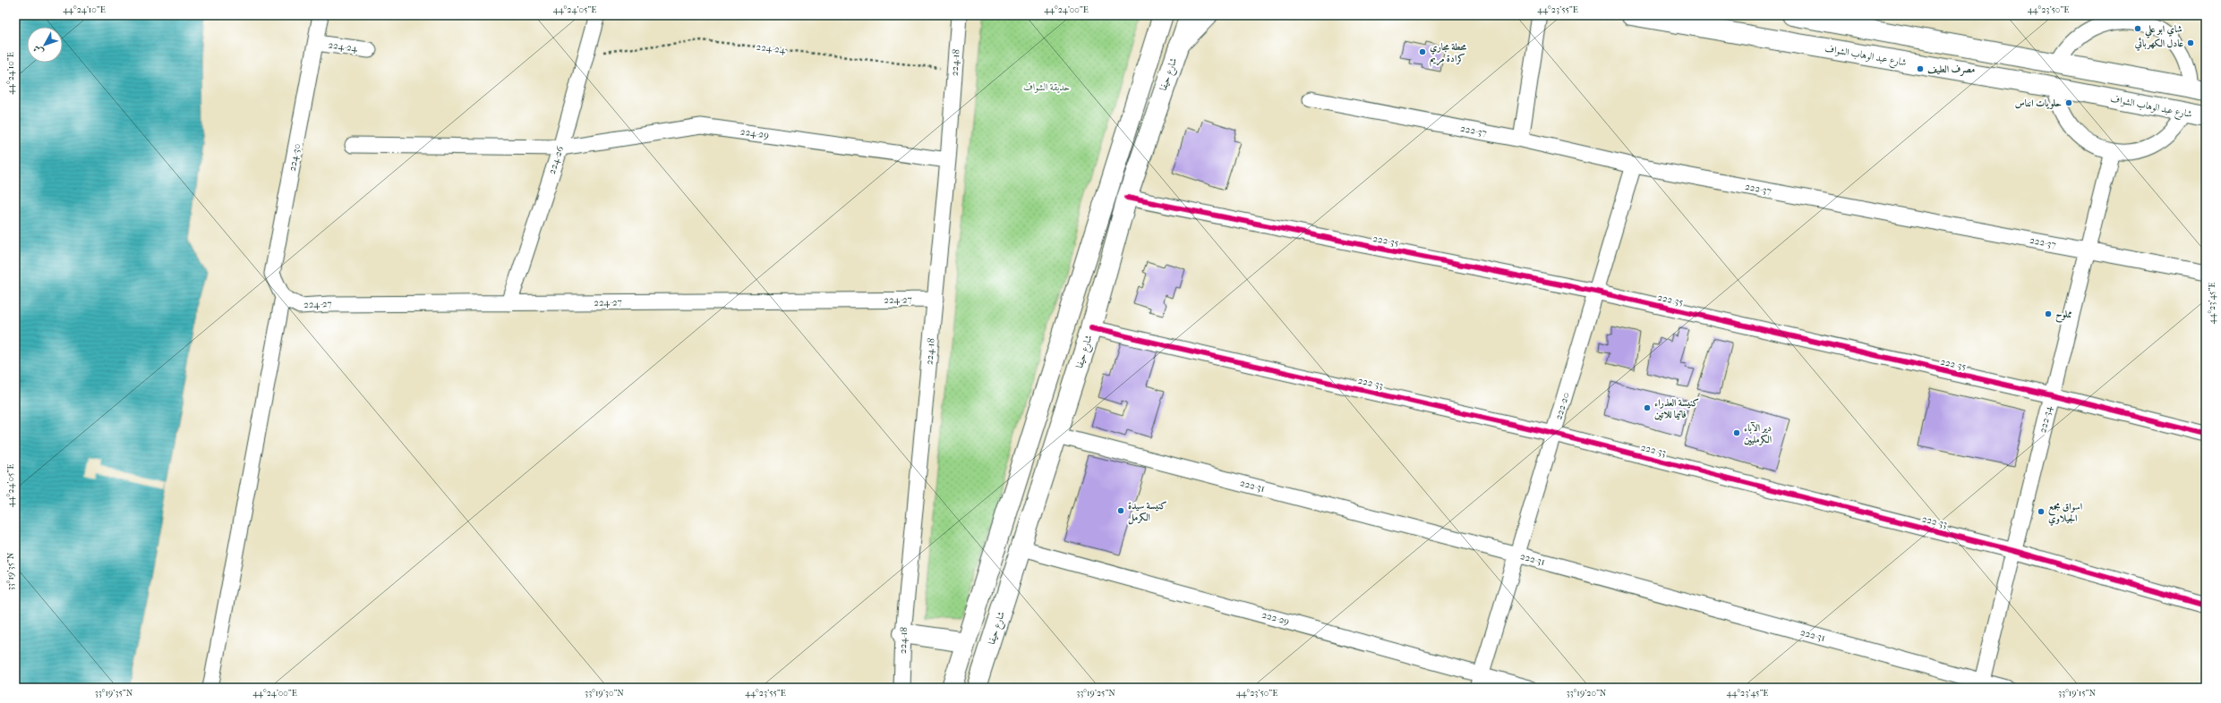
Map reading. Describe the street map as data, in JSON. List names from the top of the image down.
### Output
{
  "streets": {
    "main road": ["شارع عبد الوهاب الشواف", "شارع حيفا"],
    "street": [
      "224-24",
      "224-18",
      "222-37",
      "224-29",
      "224-30",
      "224-26",
      "222-35",
      "224-27",
      "222-33",
      "222-20",
      "222-34",
      "222-31",
      "222-29"
    ]
  },
  "crossings": [
    ["224-24", "224-18"],
    ["224-24", "224-30"],
    ["224-24", "224-26"],
    ["224-18", "224-29"],
    ["224-18", "224-27"],
    ["شارع حيفا", "222-35"],
    ["شارع حيفا", "222-33"],
    ["شارع حيفا", "222-31"],
    ["شارع حيفا", "222-29"],
    ["222-37", "222-20"],
    ["222-37", "222-34"],
    ["224-29", "224-26"],
    ["224-30", "224-27"],
    ["224-26", "224-27"],
    ["222-35", "222-20"],
    ["222-35", "222-34"],
    ["222-33", "222-20"],
    ["222-33", "222-34"],
    ["222-20", "222-31"],
    ["222-20", "222-29"],
    ["222-34", "222-31"]
  ],
  "parks": ["حديقة الشواف"],
  "places": [
    "شاي ابو علي",
    "عادل الكهربائي",
    "محطة مجاري كرادة مريم",
    "مصرف الطيف",
    "حلويات انناس",
    "مملوح",
    "كنيسة العذراء فاتيما للاتين",
    "دير الآباء الكرمليين",
    "كنيسة سيدة الكرمل",
    "اسواق مجمع الجيلاوي"
  ],
  "north": "bottom left",
  "coordinates": [
    "44°24'10\"E",
    "44°24'05\"E",
    "44°24'00\"E",
    "44°23'55\"E",
    "44°23'50\"E",
    "44°23'45\"E",
    "33°19'35\"N",
    "33°19'30\"N",
    "33°19'25\"N",
    "33°19'20\"N",
    "33°19'15\"N"
  ]
}
